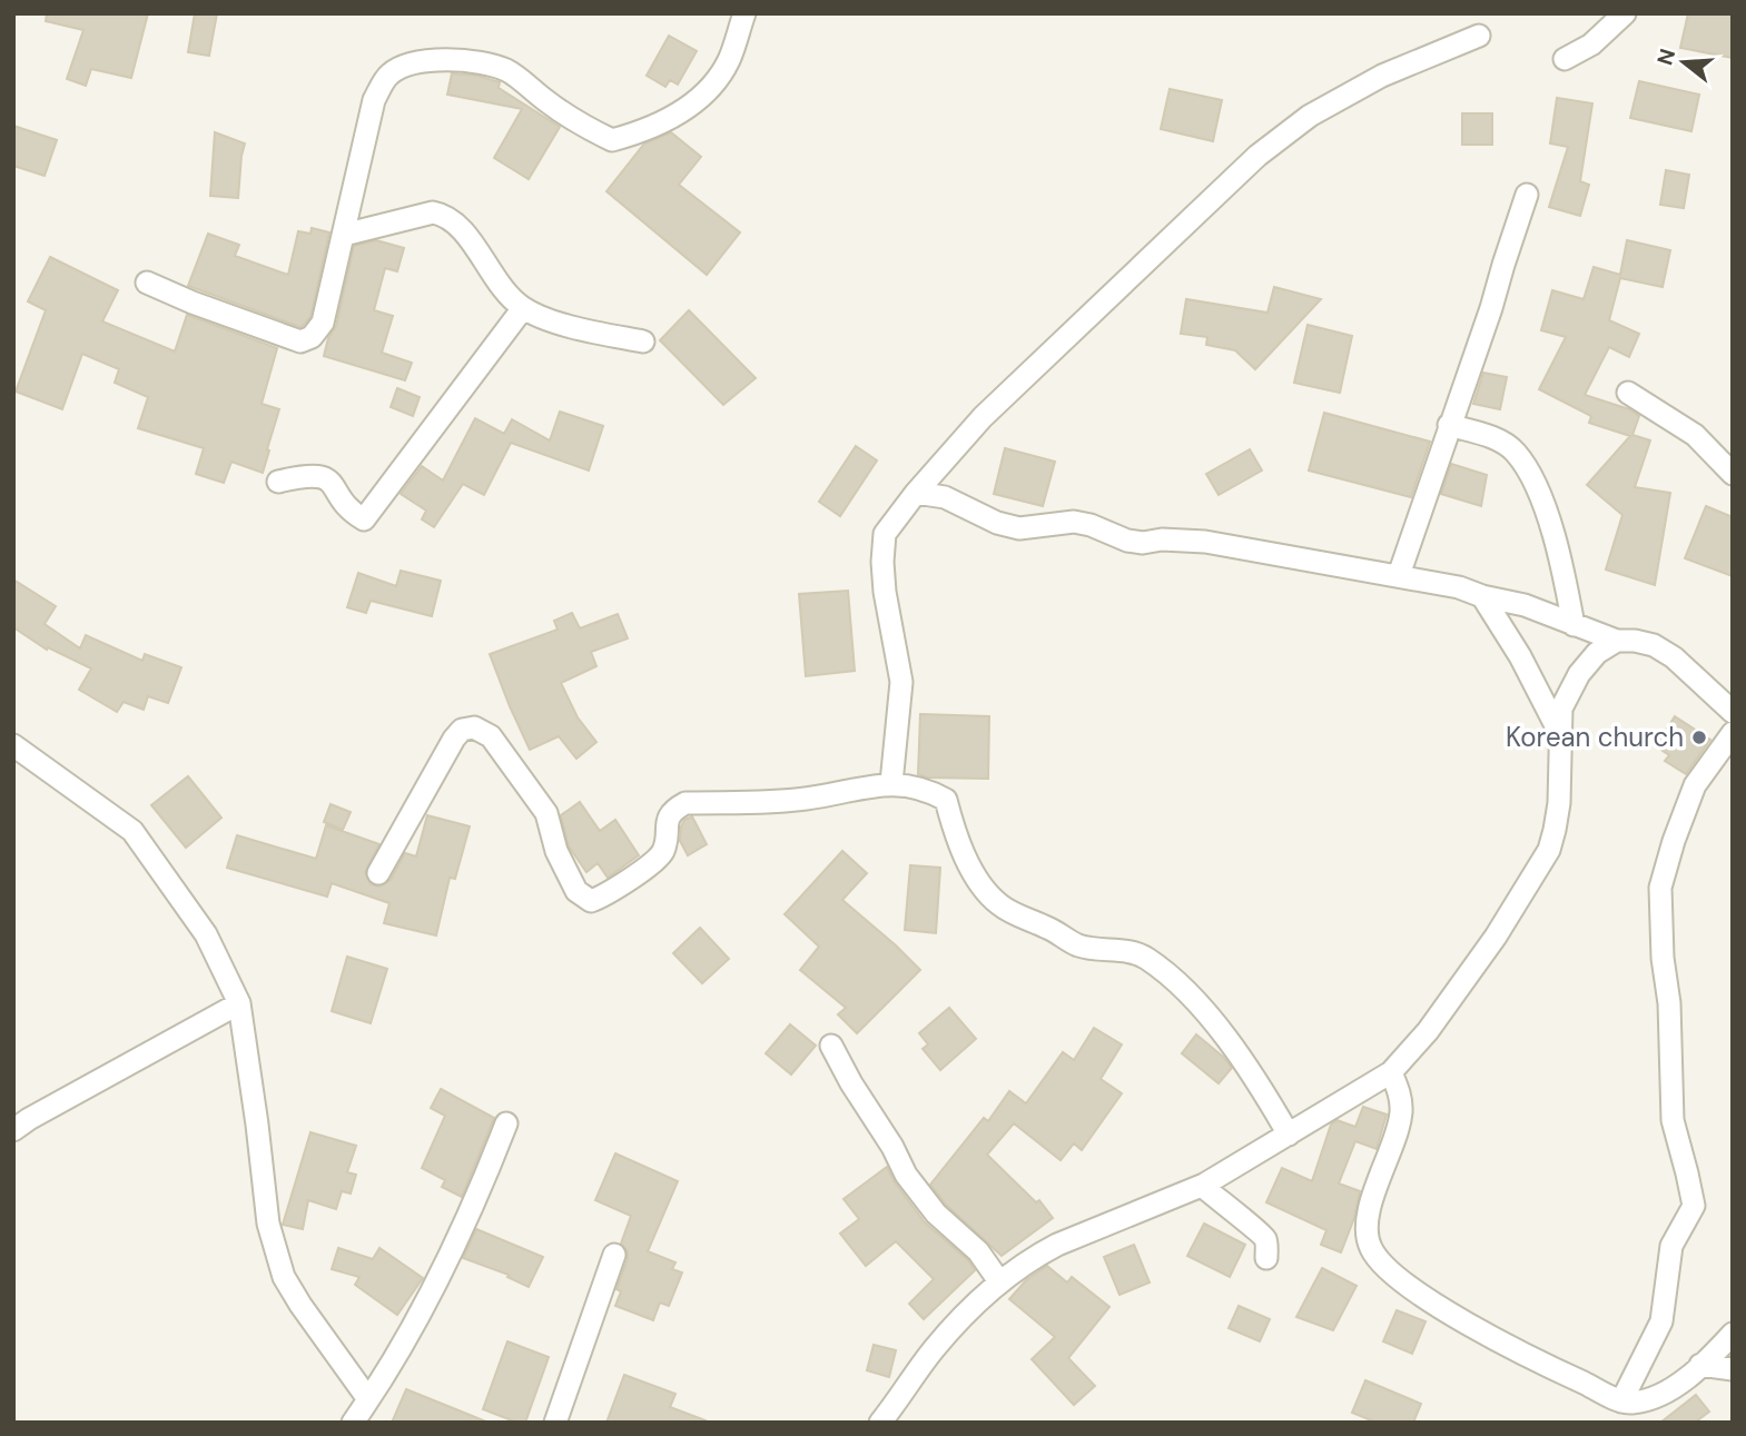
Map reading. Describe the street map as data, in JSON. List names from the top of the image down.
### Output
{
  "places": ["Korean church"],
  "north": "left"
}
